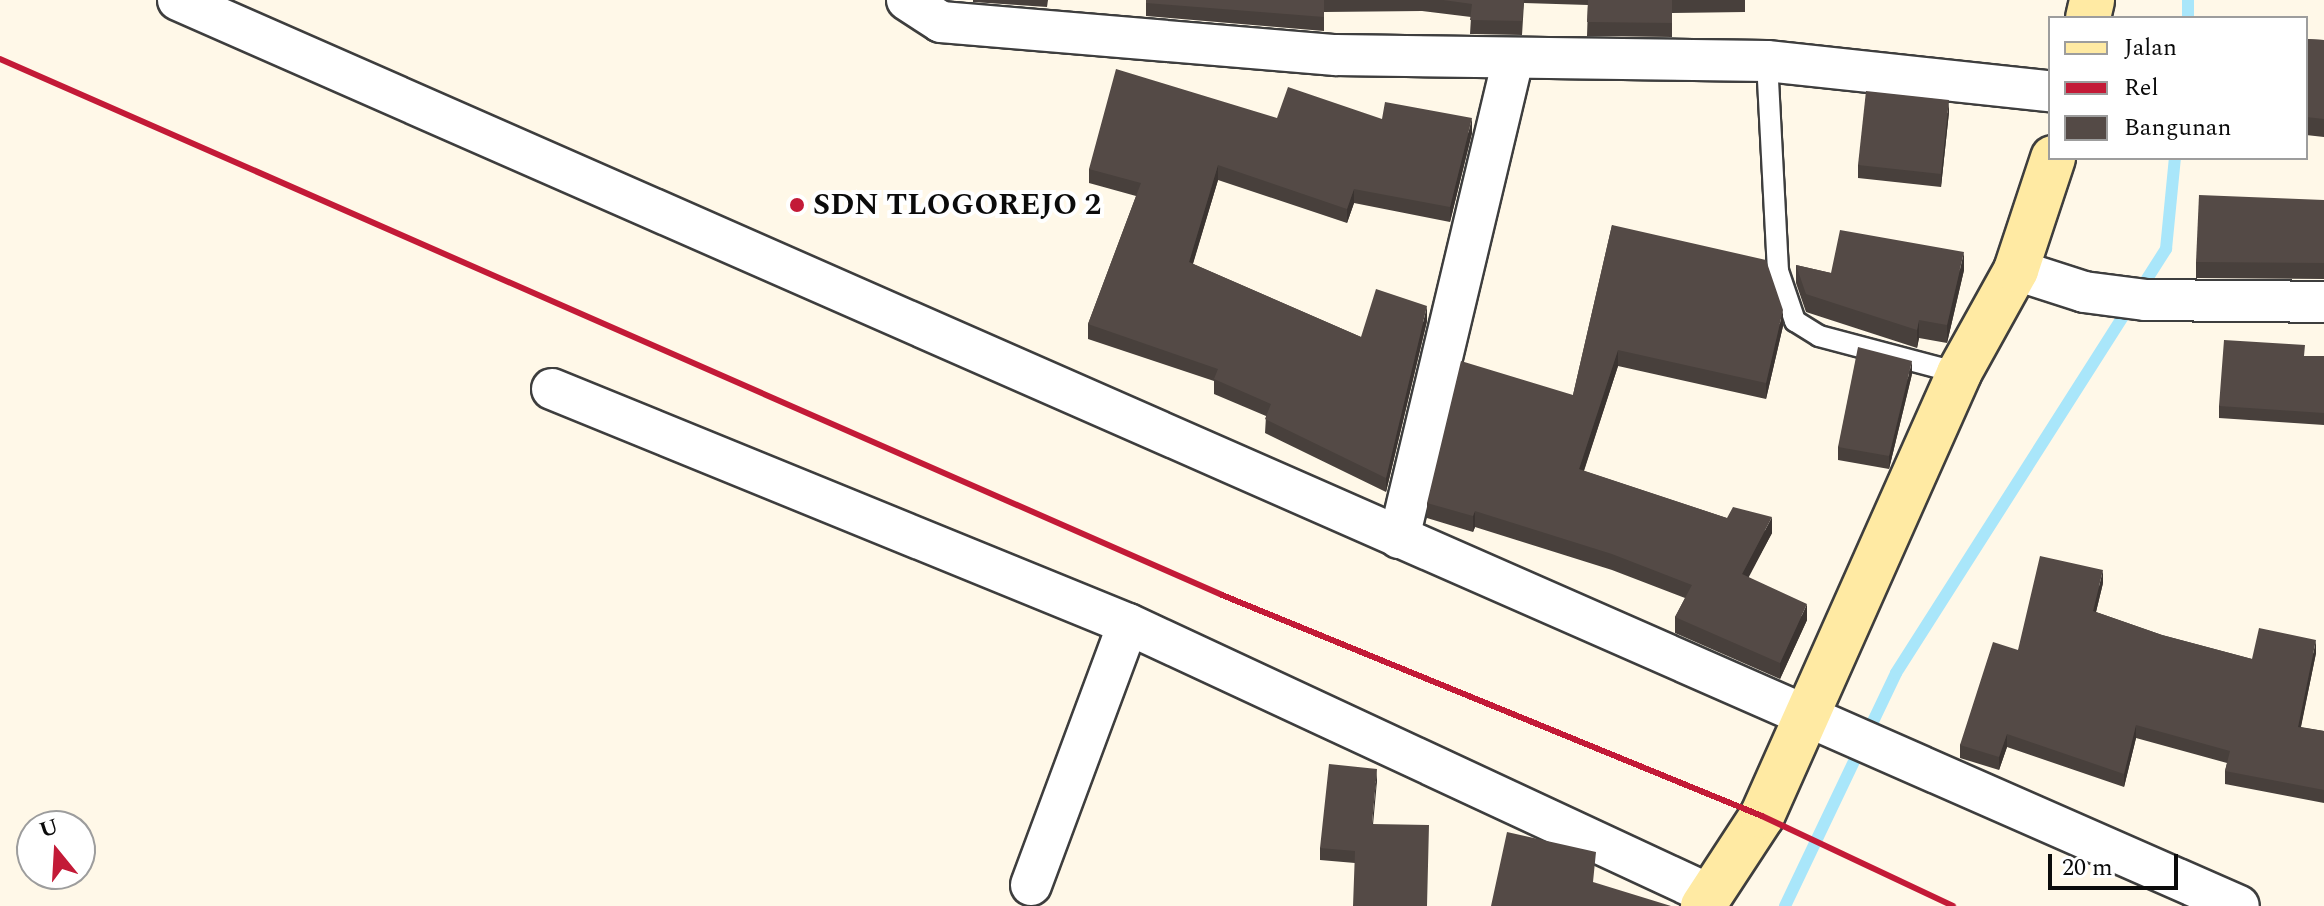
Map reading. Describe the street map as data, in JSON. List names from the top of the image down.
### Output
{
  "places": ["SDN TLOGOREJO 2"],
  "legend": ["Jalan", "Rel", "Bangunan"],
  "scale_bar": "20 m",
  "north": "top"
}
